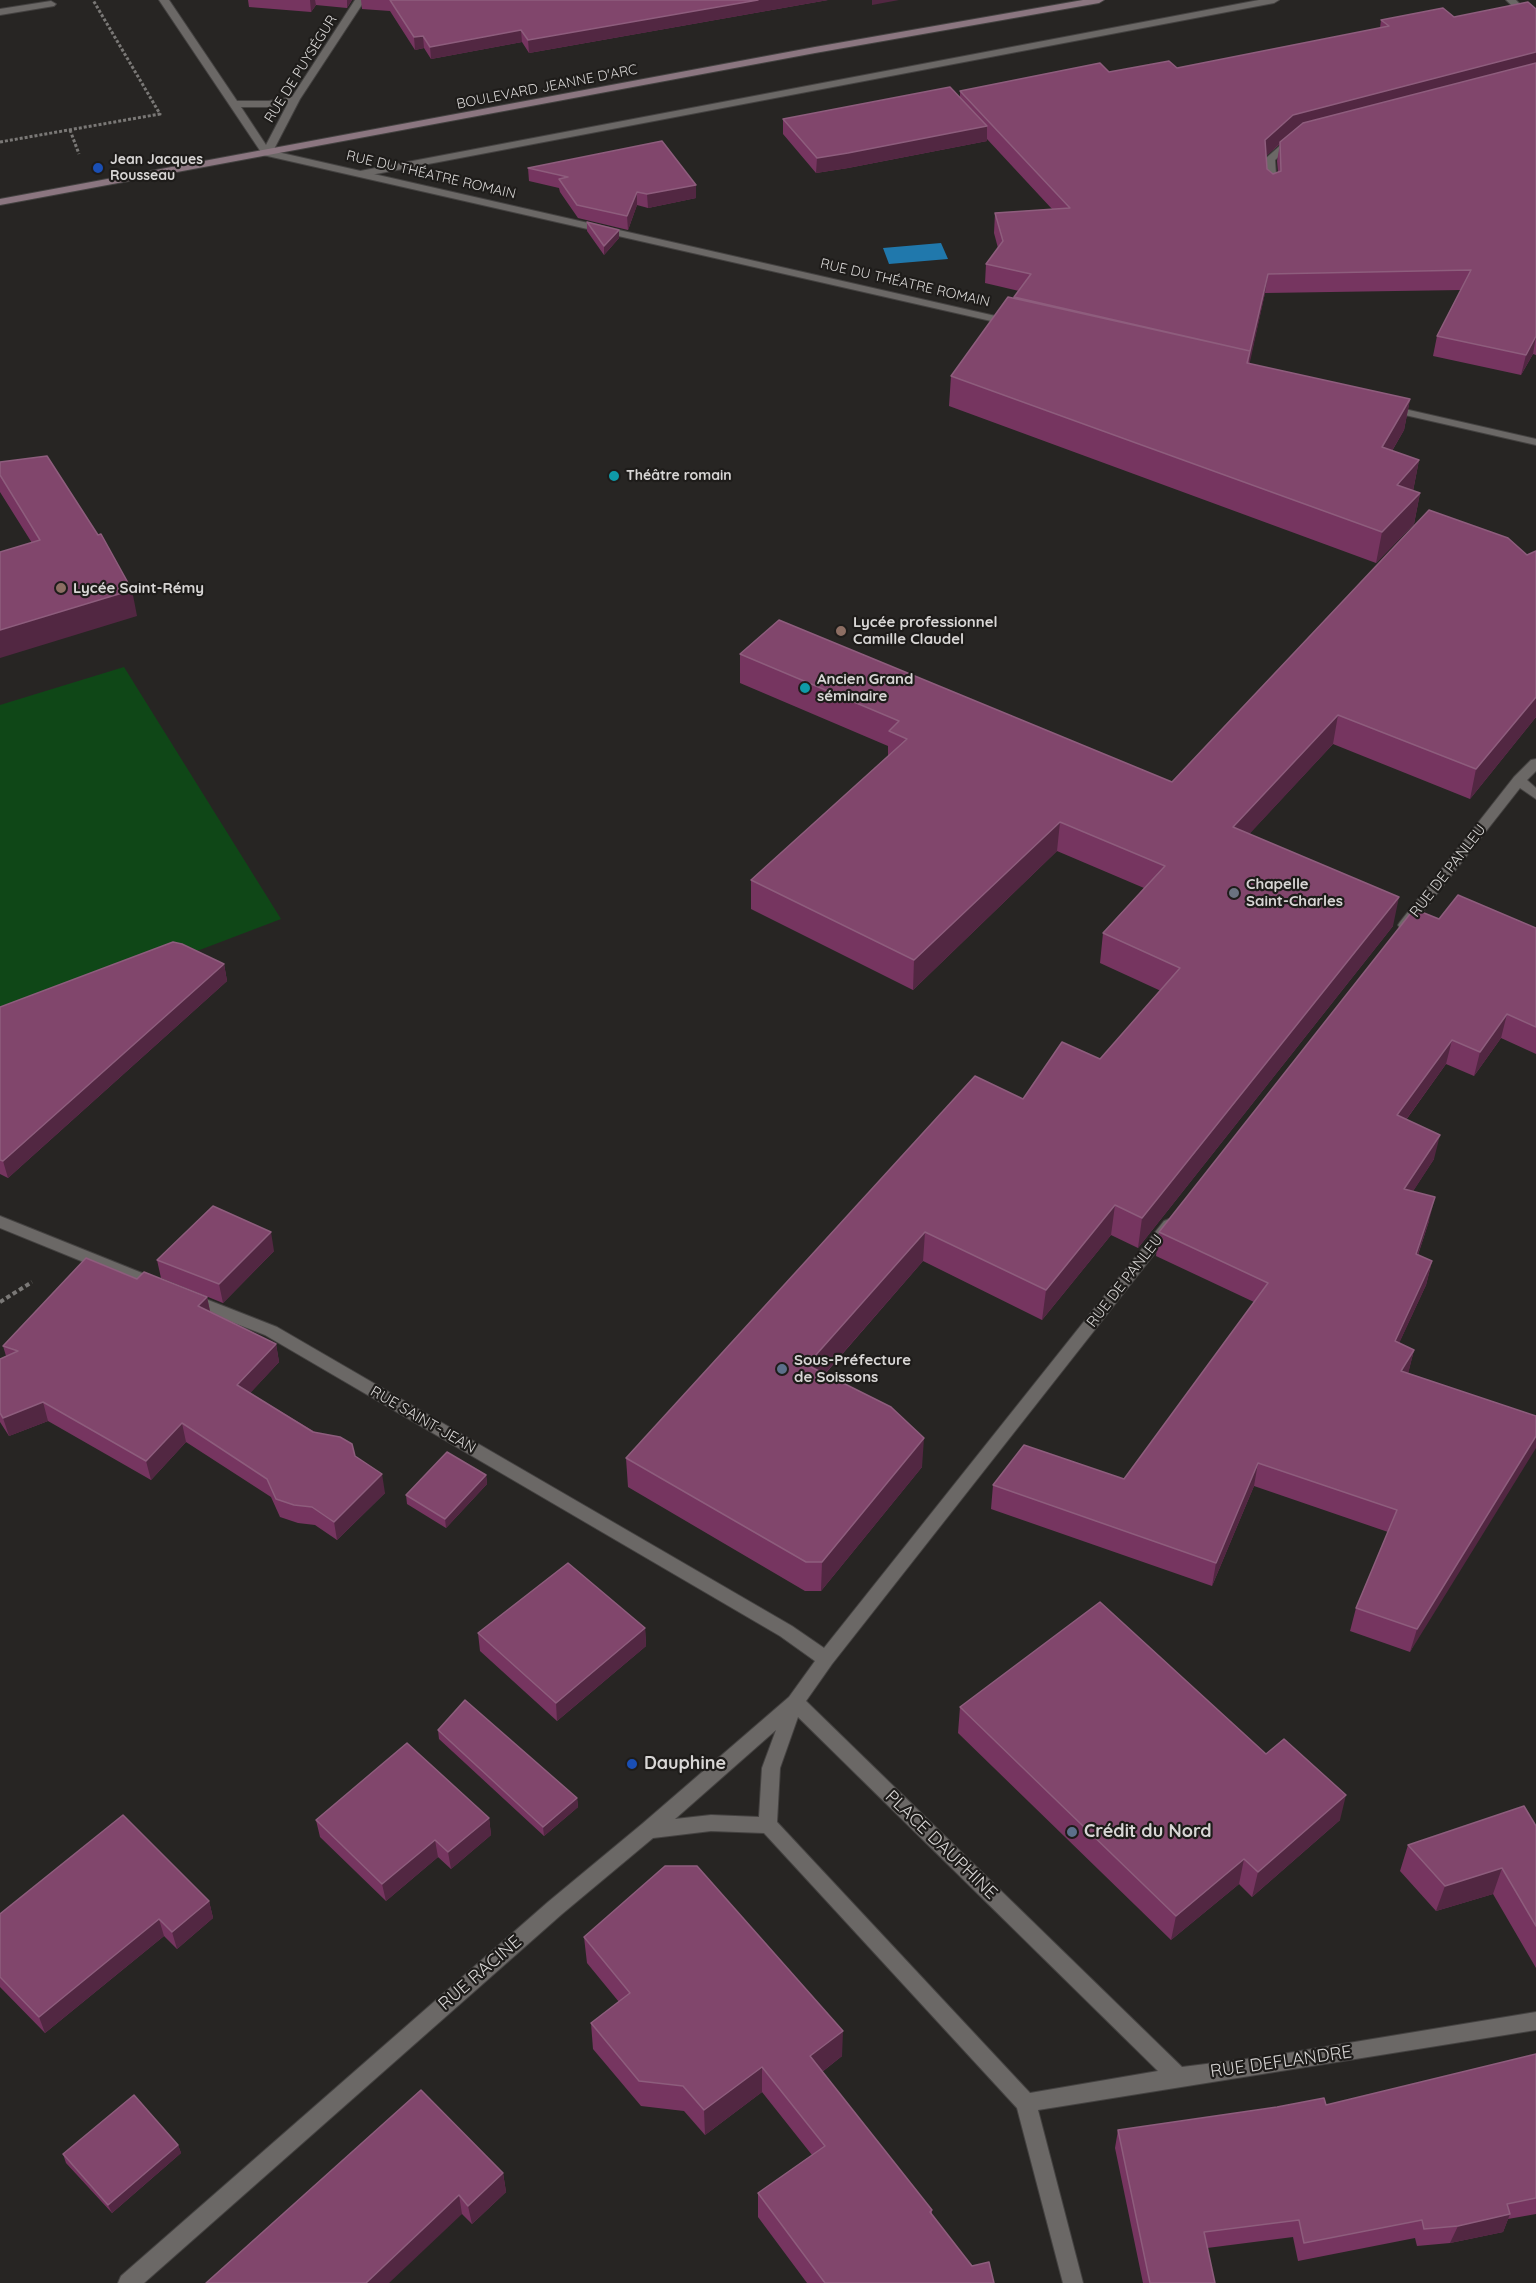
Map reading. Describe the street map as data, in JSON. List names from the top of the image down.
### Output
{
  "streets": {
    "street": [
      "RUE DE PUYSÉGUR",
      "BOULEVARD JEANNE D'ARC",
      "RUE DU THÉATRE ROMAIN",
      "RUE DE PANLEU",
      "RUE SAINT-JEAN",
      "PLACE DAUPHINE",
      "RUE RACINE",
      "RUE DEFLANDRE"
    ]
  },
  "crossings": [
    ["RUE DE PUYSÉGUR", "BOULEVARD JEANNE D'ARC"],
    ["RUE DE PUYSÉGUR", "RUE DU THÉATRE ROMAIN"],
    ["BOULEVARD JEANNE D'ARC", "RUE DU THÉATRE ROMAIN"],
    ["RUE DE PANLEU", "RUE SAINT-JEAN"],
    ["RUE DE PANLEU", "RUE RACINE"],
    ["RUE SAINT-JEAN", "RUE RACINE"],
    ["PLACE DAUPHINE", "RUE RACINE"],
    ["PLACE DAUPHINE", "RUE DEFLANDRE"]
  ],
  "places": [
    "Jean Jacques Rousseau",
    "Théâtre romain",
    "Lycée Saint-Rémy",
    "Lycée professionnel Camille Claudel",
    "Ancien Grand séminaire",
    "Chapelle Saint-Charles",
    "Sous-Préfecture de Soissons",
    "Dauphine",
    "Crédit du Nord"
  ]
}
